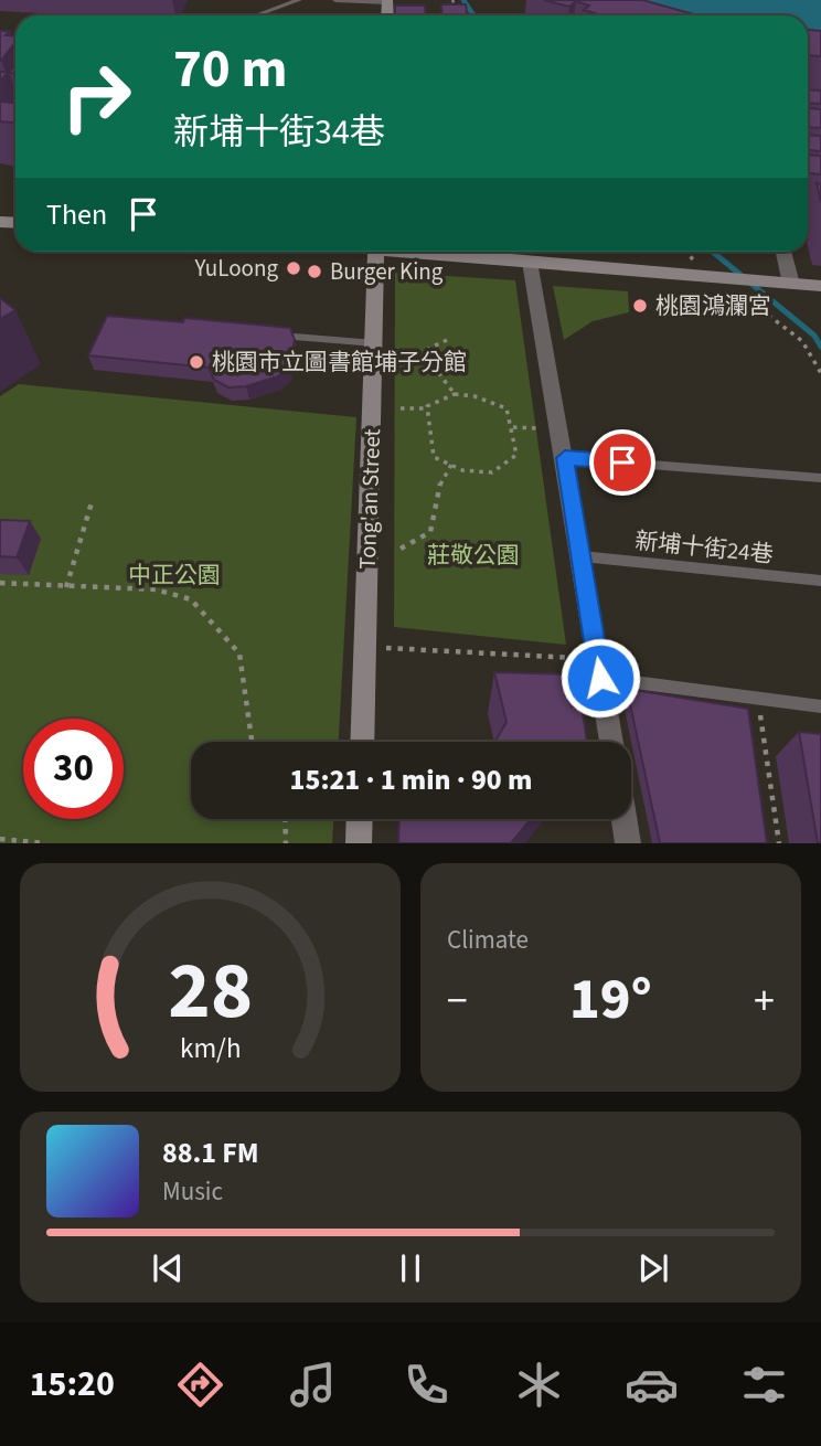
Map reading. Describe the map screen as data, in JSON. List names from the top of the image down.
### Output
{
  "streets": {
    "street": ["Tong'an Street"],
    "lane": ["新埔十街24巷"]
  },
  "parks": ["莊敬公園", "中正公園"],
  "places": [
    "YuLoong",
    "Burger King",
    "桃園鴻瀾宮",
    "桃園市立圖書館埔子分館"
  ],
  "page": {
    "turn": ["70 m", "新埔十街34巷"],
    "then": "Then",
    "limit": "30",
    "trip": "15:21 · 1 min · 90 m",
    "tile": "Climate",
    "heat": ["−", "19°", "+"],
    "song": ["88.1 FM", "Music"],
    "tabs": "15:20",
    "gauge": ["28", "km/h"]
  }
}
